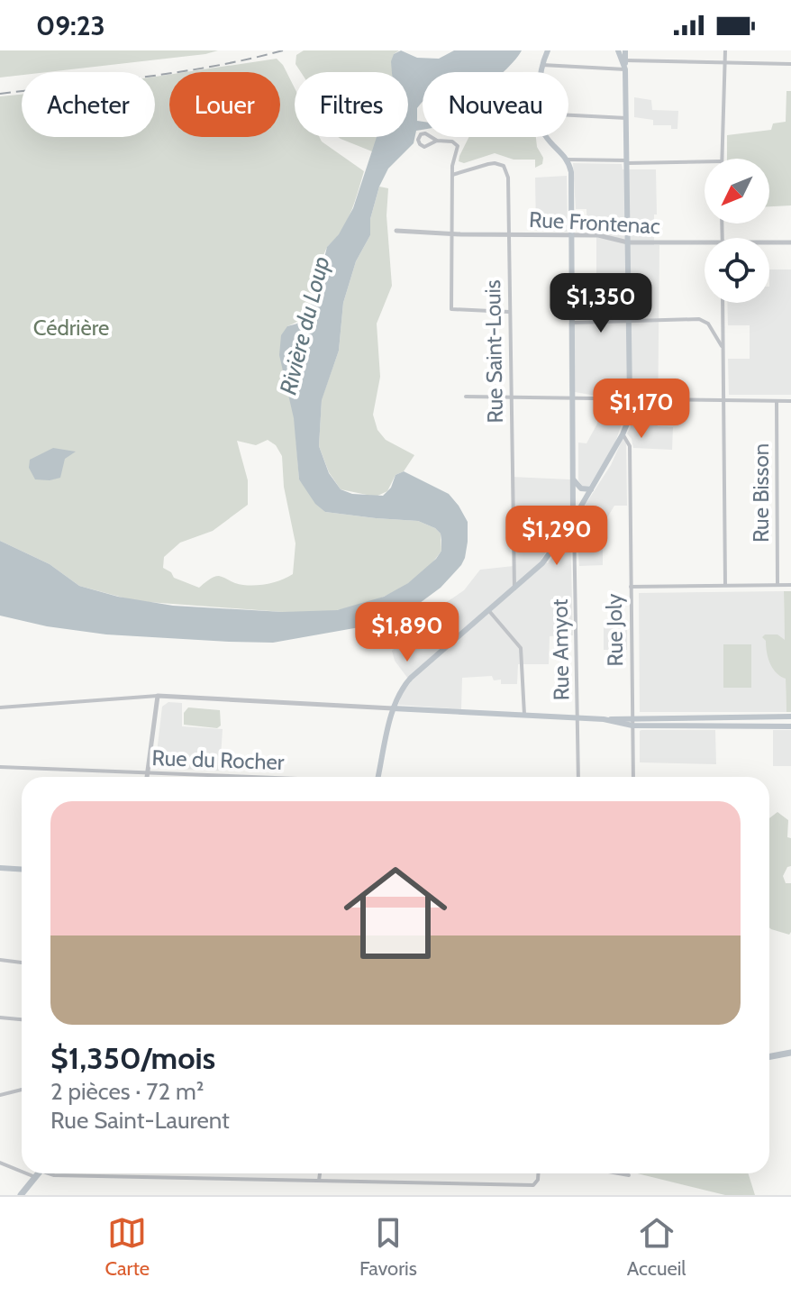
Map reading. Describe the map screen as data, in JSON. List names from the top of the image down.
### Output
{
  "streets": {
    "main road": ["Rue Amyot"],
    "street": [
      "Rue Frontenac",
      "Rue Saint-Louis",
      "Rue Bisson",
      "Rue Joly",
      "Rue du Rocher"
    ]
  },
  "crossings": [
    ["Rue Frontenac", "Rue Saint-Louis"],
    ["Rue Frontenac", "Rue Amyot"]
  ],
  "water": ["Rivière du Loup"],
  "parks": ["Cédrière"],
  "north": "bottom left",
  "page": {
    "status": "09:23",
    "chip": [
      "Acheter",
      "Louer",
      "Filtres",
      "Nouveau"
    ],
    "price": [
      "$1,350",
      "$1,170",
      "$1,290",
      "$1,890"
    ],
    "list": [
      {
        "name": "$1,350/mois",
        "note": "2 pièces · 72 m² · Rue Saint-Laurent"
      }
    ],
    "tabs": ["Carte", "Favoris", "Accueil"]
  }
}
